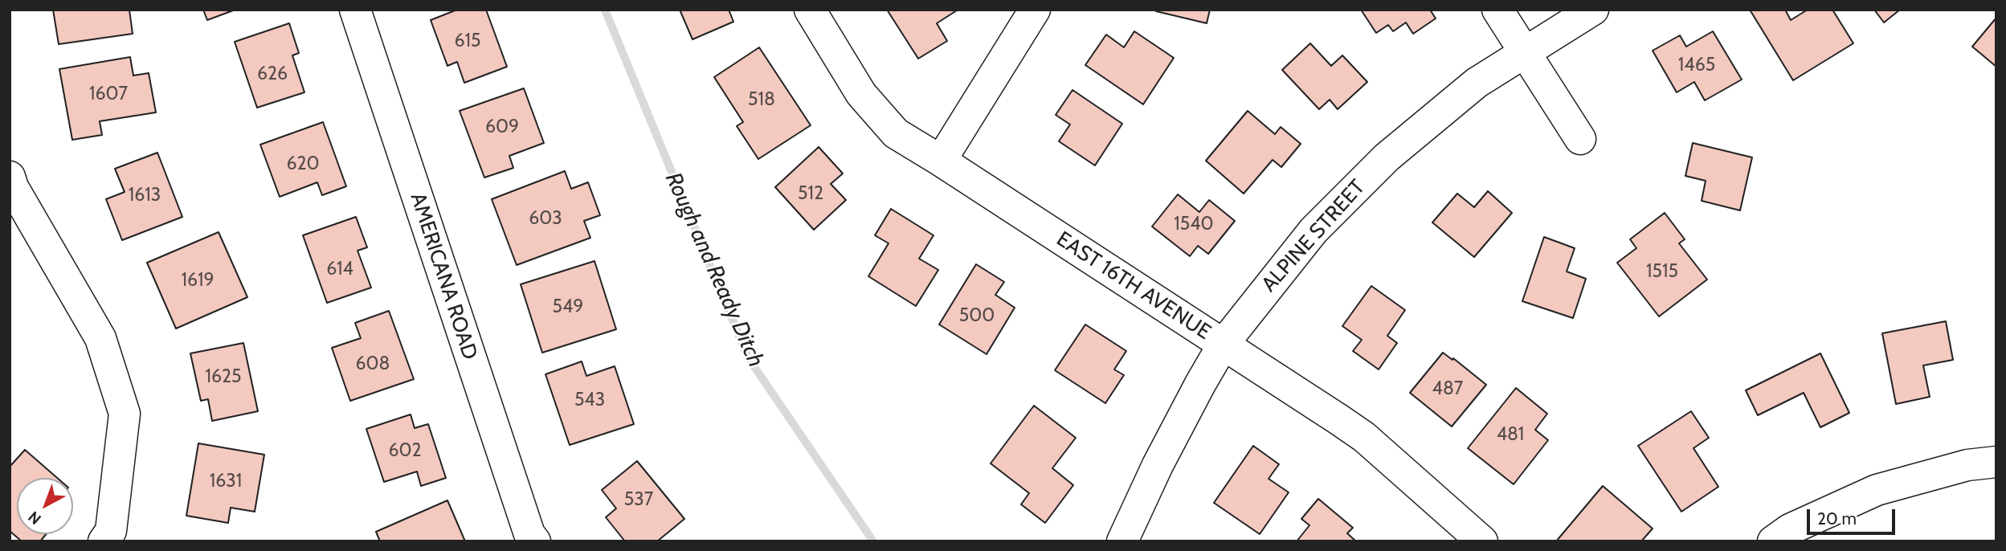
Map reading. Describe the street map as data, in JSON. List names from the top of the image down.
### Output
{
  "streets": {
    "street": ["ALPINE STREET", "AMERICANA ROAD", "EAST 16TH AVENUE"]
  },
  "crossings": [
    ["ALPINE STREET", "EAST 16TH AVENUE"]
  ],
  "water": ["Rough and Ready Ditch"],
  "house_numbers": [
    "615",
    "1465",
    "626",
    "1607",
    "518",
    "609",
    "620",
    "512",
    "1613",
    "603",
    "1540",
    "614",
    "1515",
    "1619",
    "549",
    "500",
    "608",
    "1625",
    "487",
    "543",
    "481",
    "602",
    "1631",
    "537"
  ],
  "scale_bar": "20 m",
  "north": "bottom left"
}
